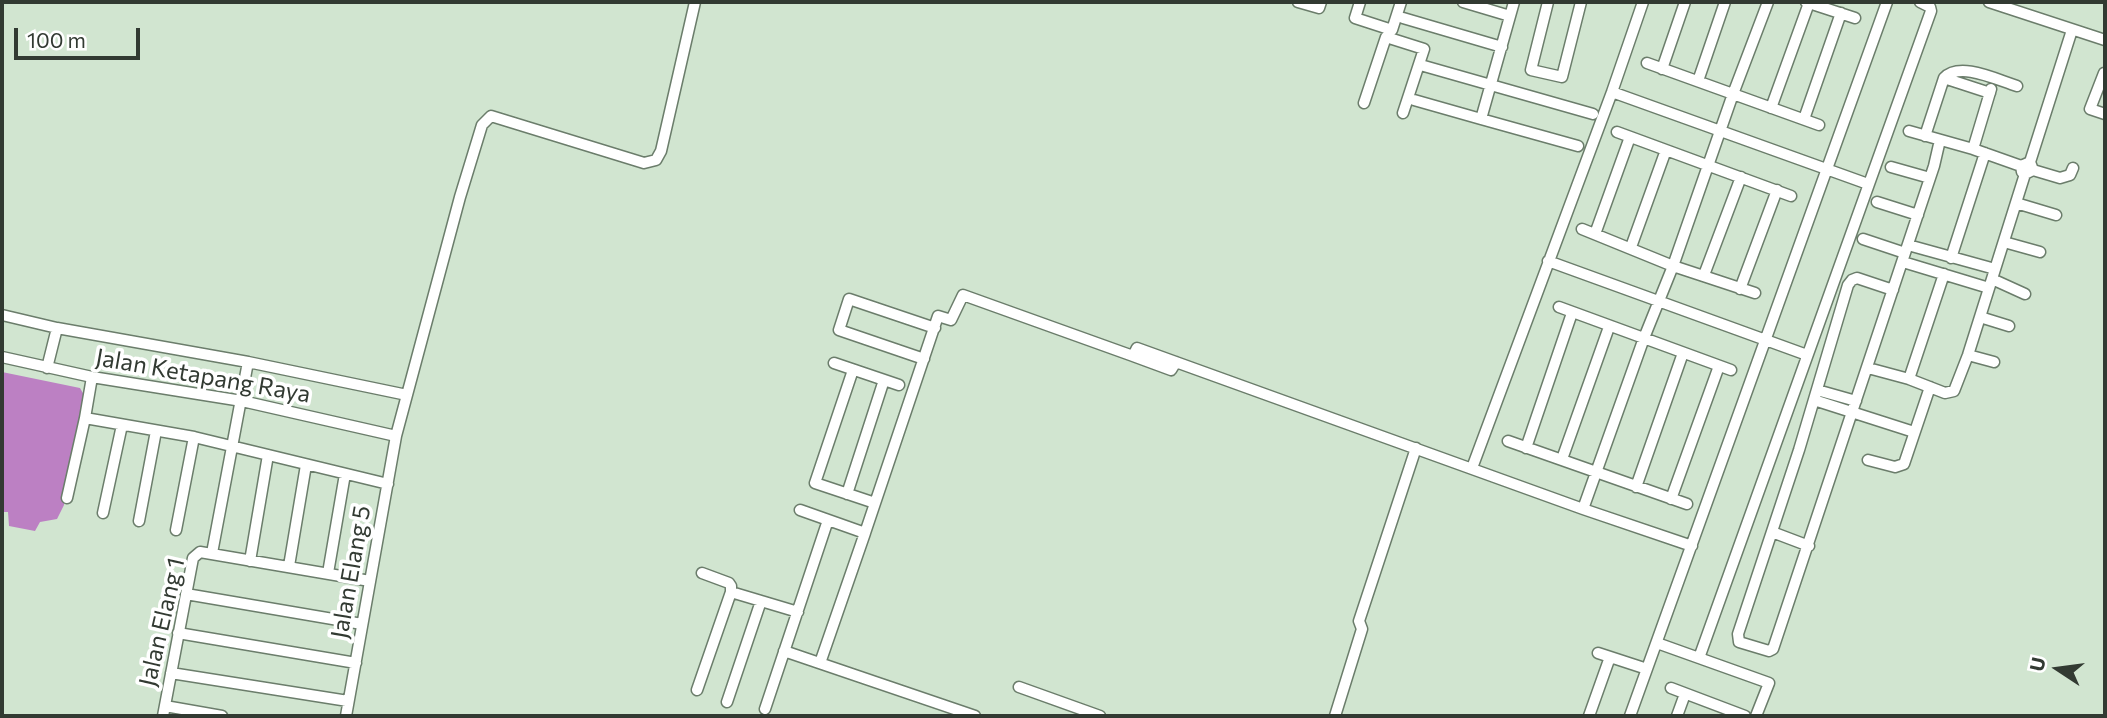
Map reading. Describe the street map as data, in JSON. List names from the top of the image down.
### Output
{
  "streets": {
    "street": ["Jalan Ketapang Raya", "Jalan Elang 5", "Jalan Elang 1"]
  },
  "crossings": [
    ["Jalan Ketapang Raya", "Jalan Elang 5"],
    ["Jalan Elang 5", "Jalan Elang 1"]
  ],
  "scale_bar": "100 m",
  "north": "left"
}
